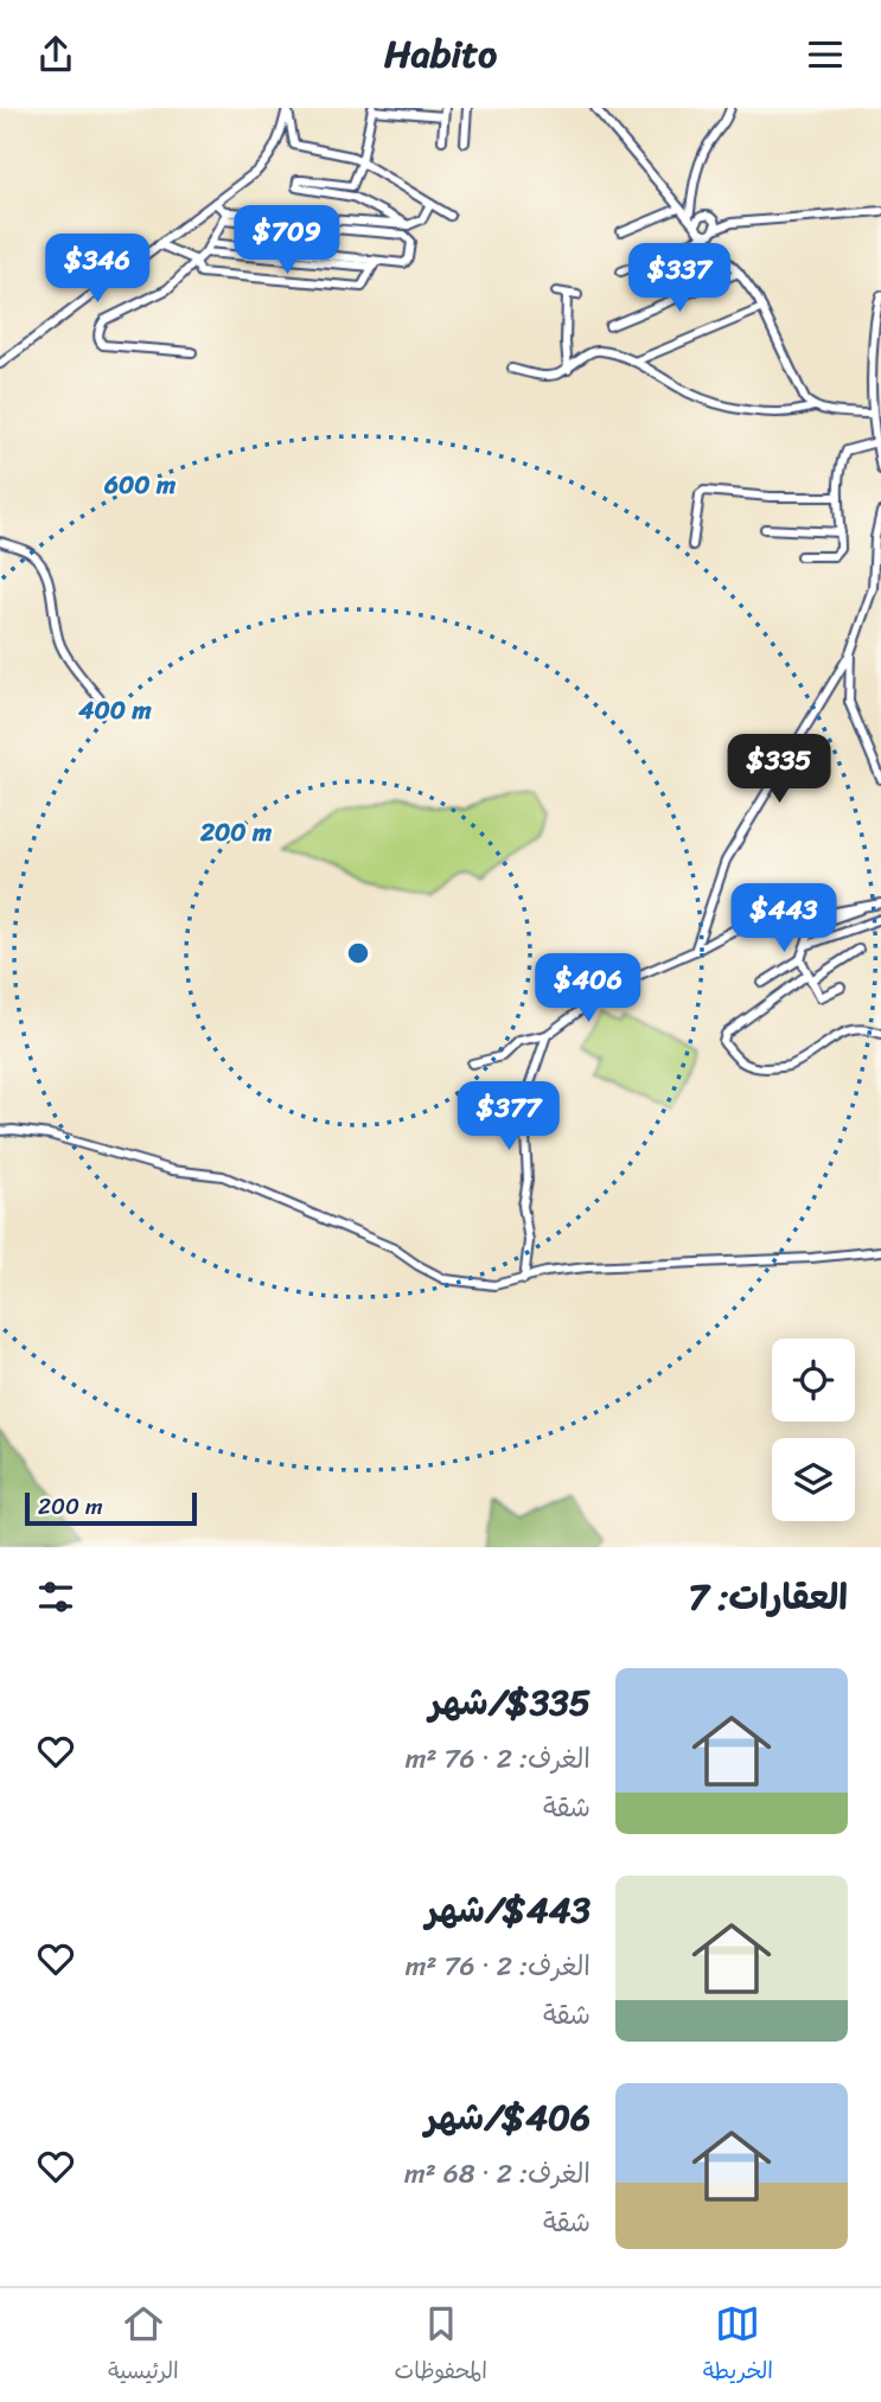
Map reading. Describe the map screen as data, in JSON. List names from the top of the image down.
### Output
{
  "scale_bar": "200 m",
  "page": {
    "header": "Habito",
    "price": [
      "$709",
      "$346",
      "$337",
      "$335",
      "$443",
      "$406",
      "$377"
    ],
    "scale": "200 m",
    "heading": "العقارات: 7",
    "list": [
      {
        "name": "$335/شهر",
        "note": "الغرف: 2 · 76 m² · شقة"
      },
      {
        "name": "$443/شهر",
        "note": "الغرف: 2 · 76 m² · شقة"
      },
      {
        "name": "$406/شهر",
        "note": "الغرف: 2 · 68 m² · شقة"
      }
    ],
    "tabs": ["الخريطة", "المحفوظات", "الرئيسية"]
  },
  "rings": ["600 m", "400 m", "200 m"]
}
